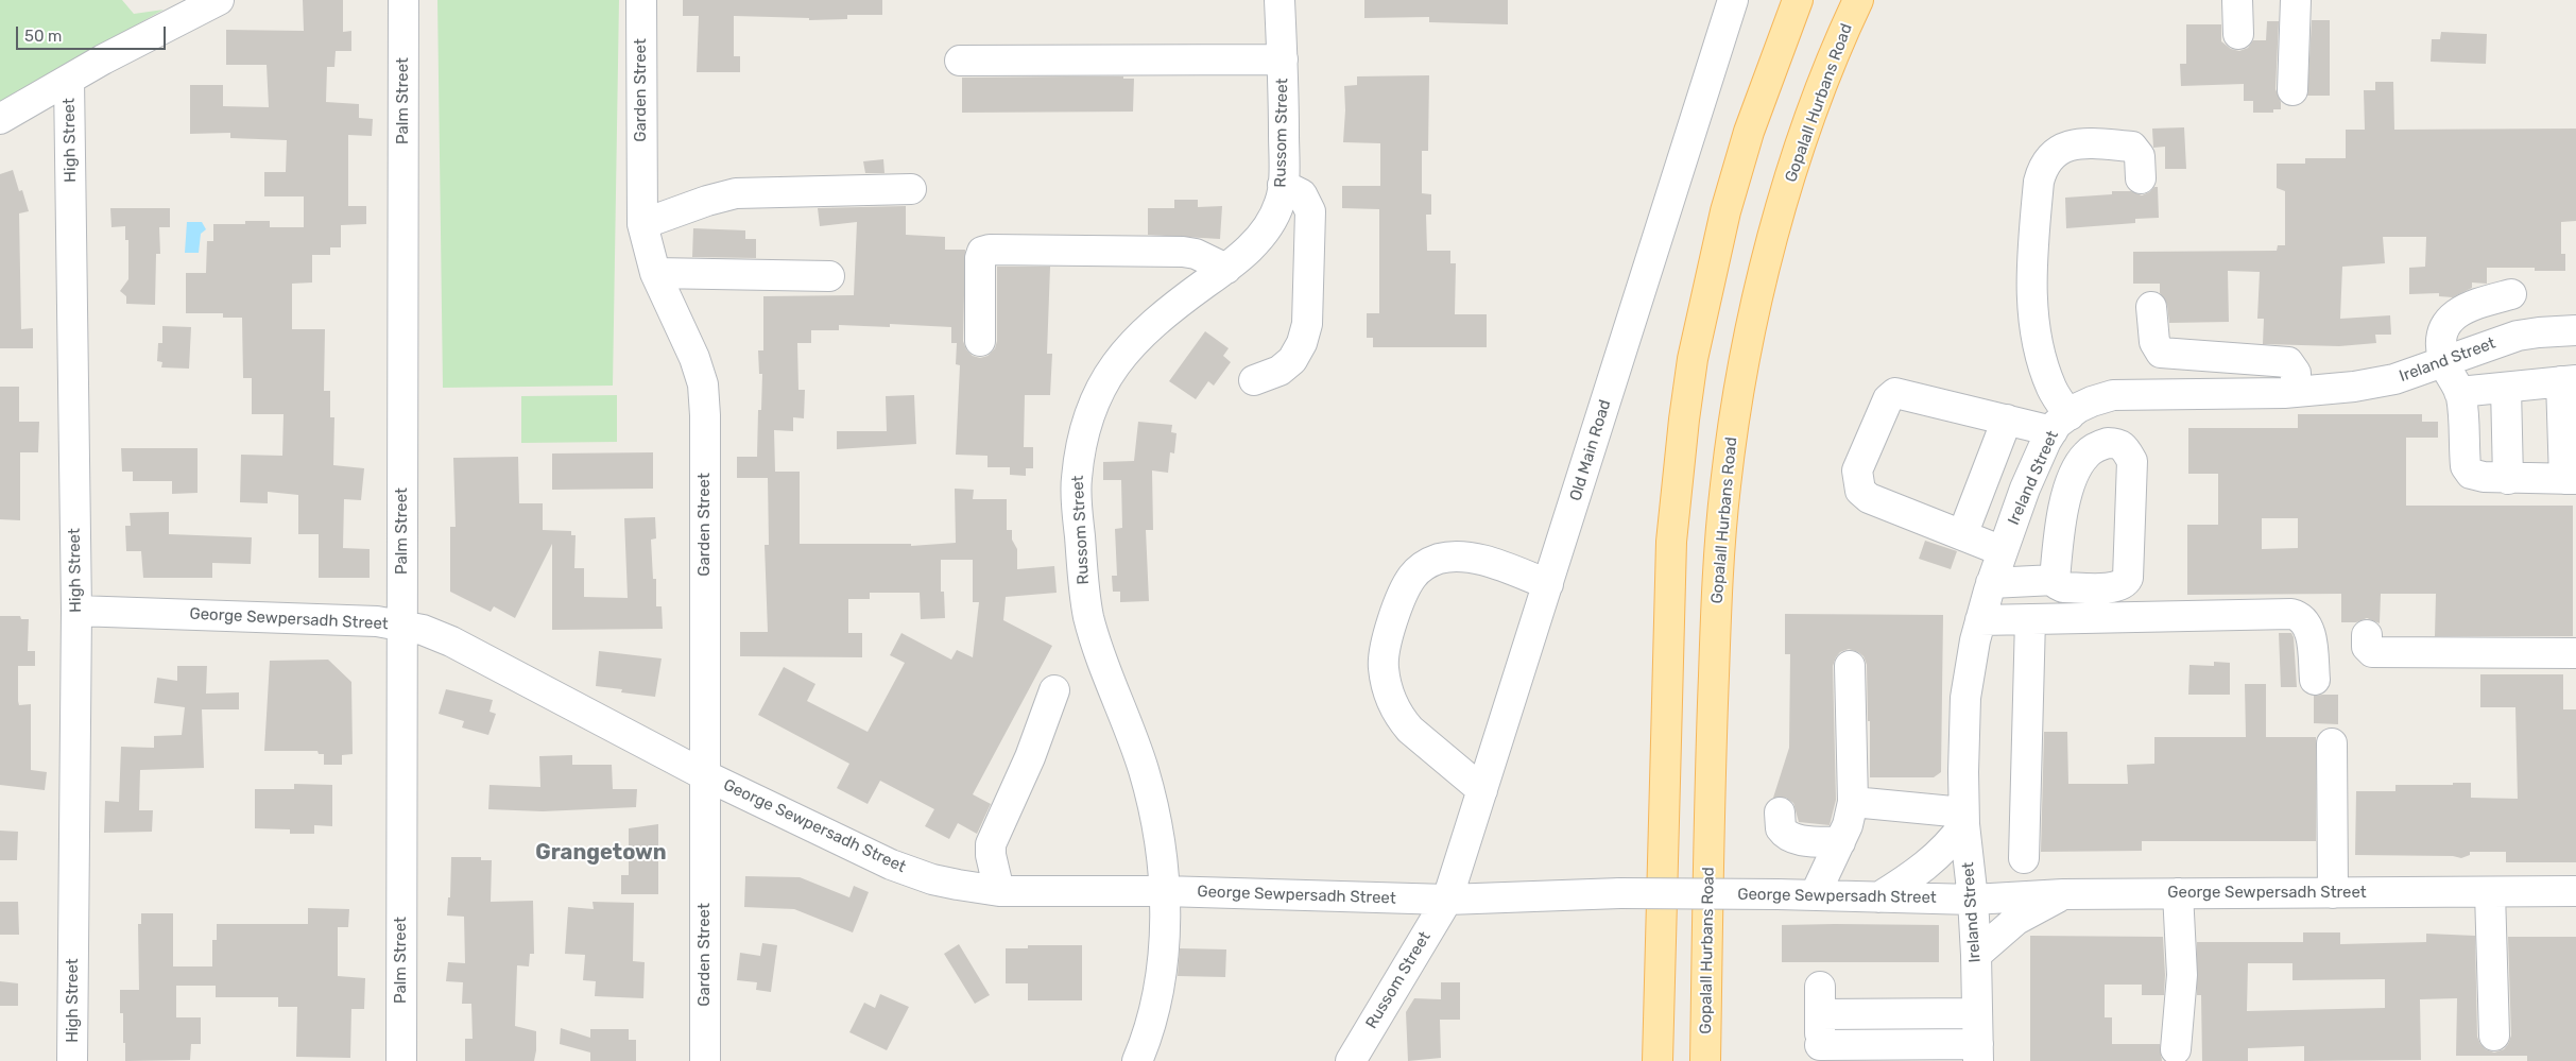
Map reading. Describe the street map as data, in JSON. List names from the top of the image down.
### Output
{
  "streets": {
    "main road": ["Gopalall Hurbans Road"],
    "street": [
      "Garden Street",
      "Palm Street",
      "Russom Street",
      "High Street",
      "Ireland Street",
      "Old Main Road",
      "George Sewpersadh Street"
    ]
  },
  "crossings": [
    ["Garden Street", "George Sewpersadh Street"],
    ["Palm Street", "George Sewpersadh Street"],
    ["Russom Street", "Old Main Road"],
    ["Russom Street", "George Sewpersadh Street"],
    ["High Street", "George Sewpersadh Street"],
    ["Ireland Street", "George Sewpersadh Street"],
    ["Old Main Road", "George Sewpersadh Street"]
  ],
  "districts": ["Grangetown"],
  "scale_bar": "50 m"
}
